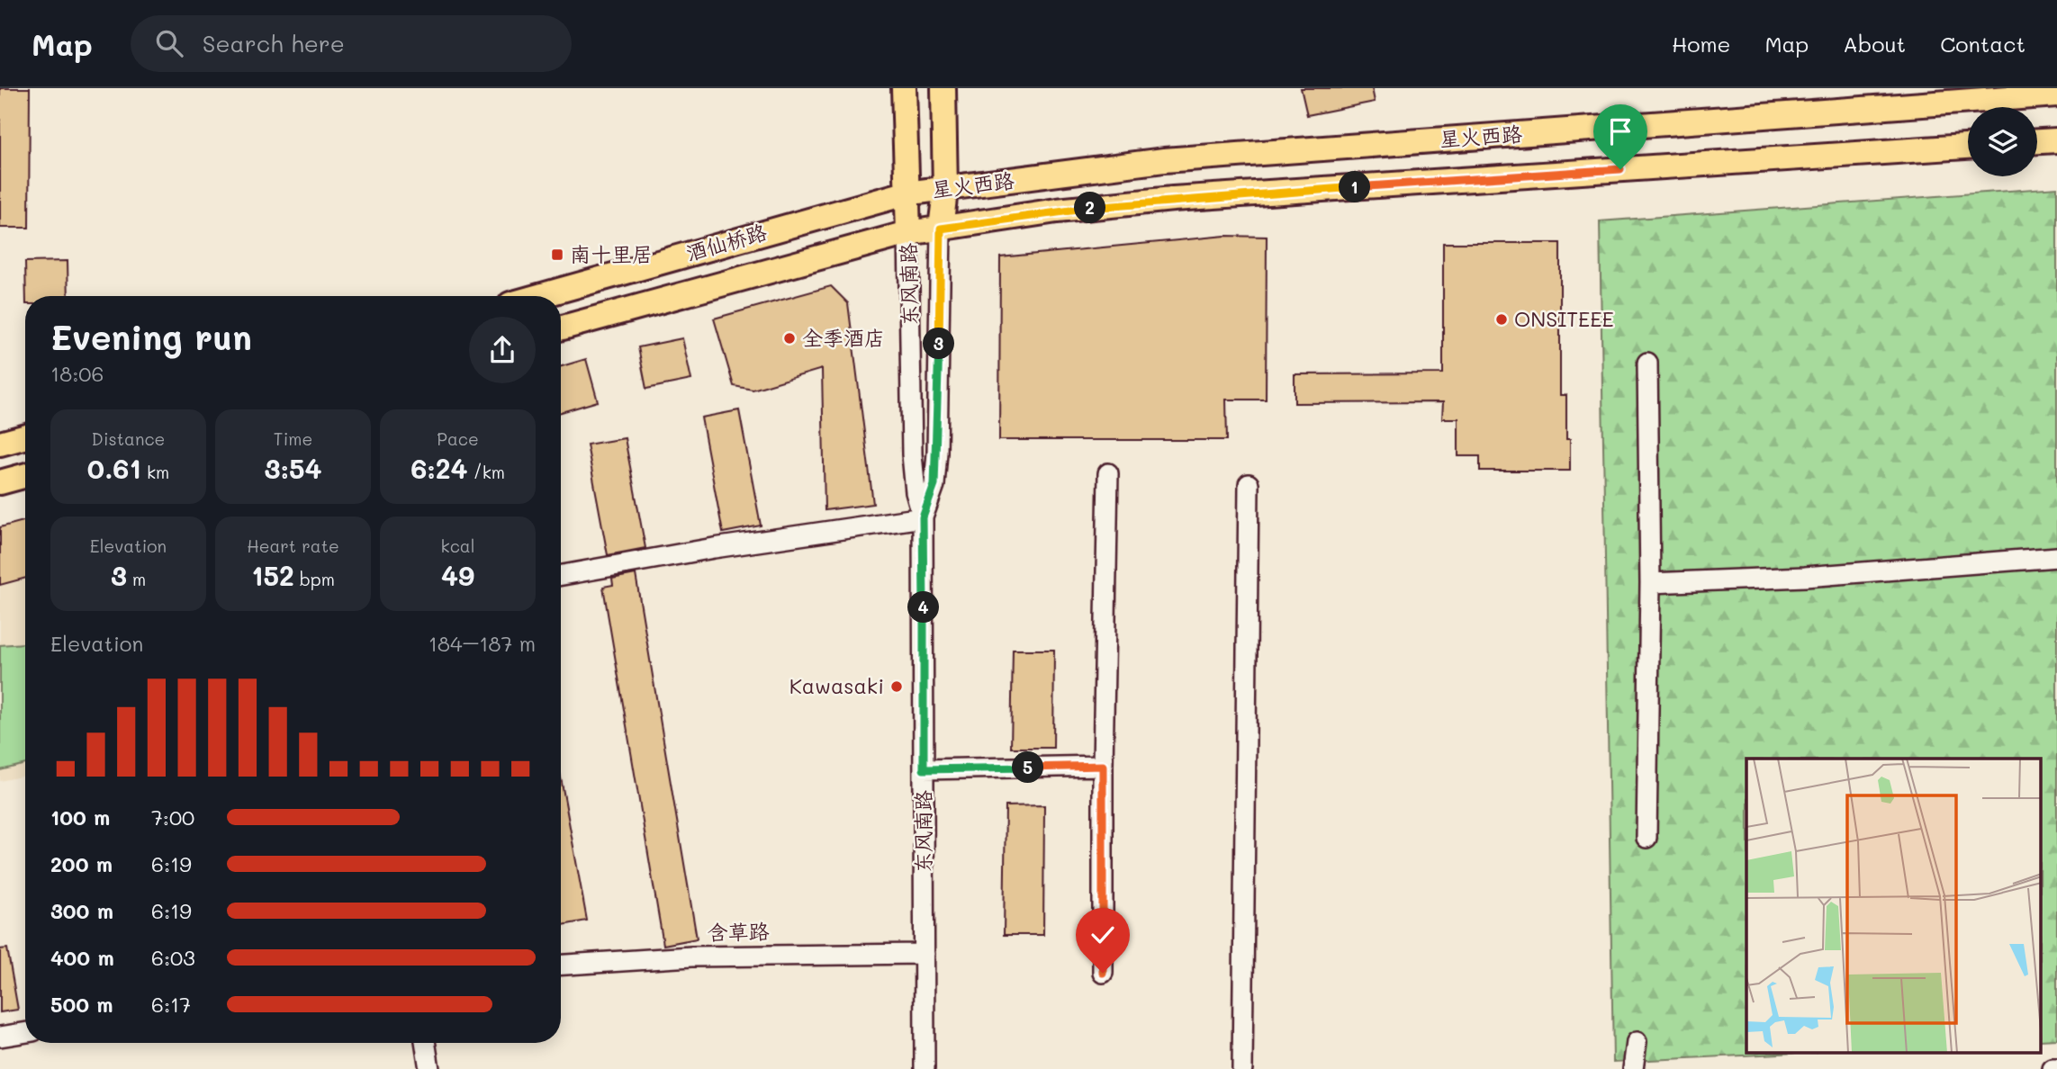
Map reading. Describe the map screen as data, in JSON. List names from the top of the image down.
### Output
{
  "streets": {
    "main road": ["星火西路", "酒仙桥路", "东风南路"],
    "street": ["含草路"]
  },
  "crossings": [
    ["星火西路", "酒仙桥路"],
    ["星火西路", "东风南路"],
    ["酒仙桥路", "东风南路"],
    ["东风南路", "含草路"]
  ],
  "places": {
    "transit": ["南十里居"],
    "other": ["ONSITEEE", "全季酒店", "Kawasaki"]
  },
  "page": {
    "header": "Map",
    "search": "Search here",
    "nav": [
      "Home",
      "Map",
      "About",
      "Contact"
    ],
    "pins": [
      "1",
      "2",
      "3",
      "4",
      "5"
    ],
    "heading": ["Evening run", "18:06"],
    "stats": [
      ["Distance", "0.61 km"],
      ["Time", "3:54"],
      ["Pace", "6:24 /km"],
      ["Elevation", "3 m"],
      ["Heart rate", "152 bpm"],
      ["kcal", "49"]
    ],
    "chart": ["Elevation", "184–187 m"],
    "list": [
      {
        "name": "100 m",
        "note": "7:00"
      },
      {
        "name": "200 m",
        "note": "6:19"
      },
      {
        "name": "300 m",
        "note": "6:19"
      },
      {
        "name": "400 m",
        "note": "6:03"
      },
      {
        "name": "500 m",
        "note": "6:17"
      }
    ]
  }
}
